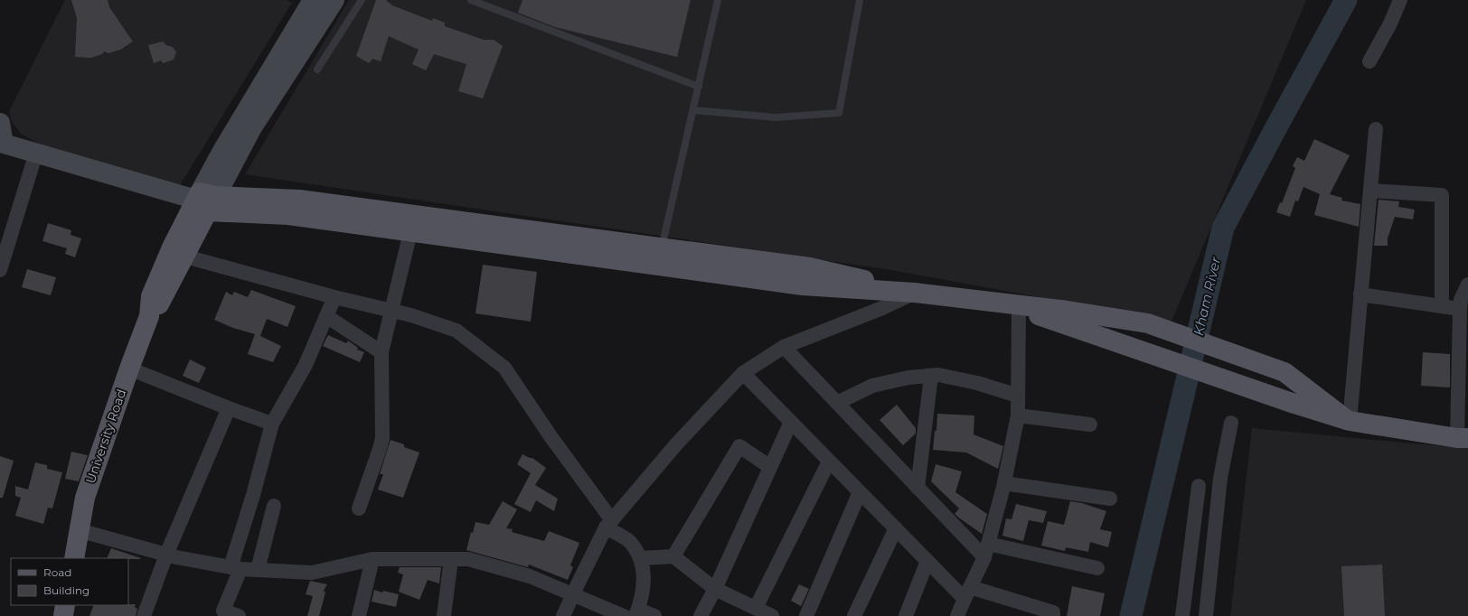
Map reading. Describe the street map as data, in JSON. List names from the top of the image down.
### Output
{
  "streets": {
    "main road": ["University Road"]
  },
  "water": ["Kham River"],
  "legend": ["Road", "Building"]
}
